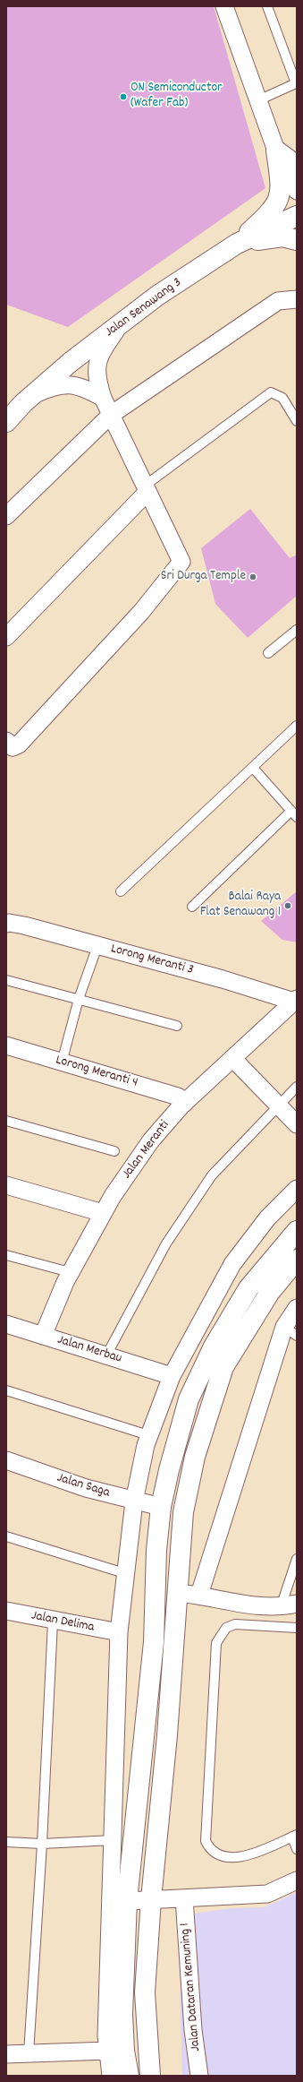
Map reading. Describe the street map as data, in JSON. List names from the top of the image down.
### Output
{
  "streets": {
    "street": [
      "Jalan Senawang 3",
      "Lorong Meranti 3",
      "Lorong Meranti 4",
      "Jalan Meranti",
      "Jalan Merbau",
      "Jalan Saga",
      "Jalan Delima",
      "Jalan Dataran Kemuning 1"
    ]
  },
  "crossings": [
    ["Lorong Meranti 3", "Jalan Meranti"],
    ["Lorong Meranti 4", "Jalan Meranti"],
    ["Jalan Meranti", "Jalan Merbau"]
  ],
  "places": ["ON Semiconductor (Wafer Fab)", "Sri Durga Temple", "Balai Raya Flat Senawang 1"]
}
